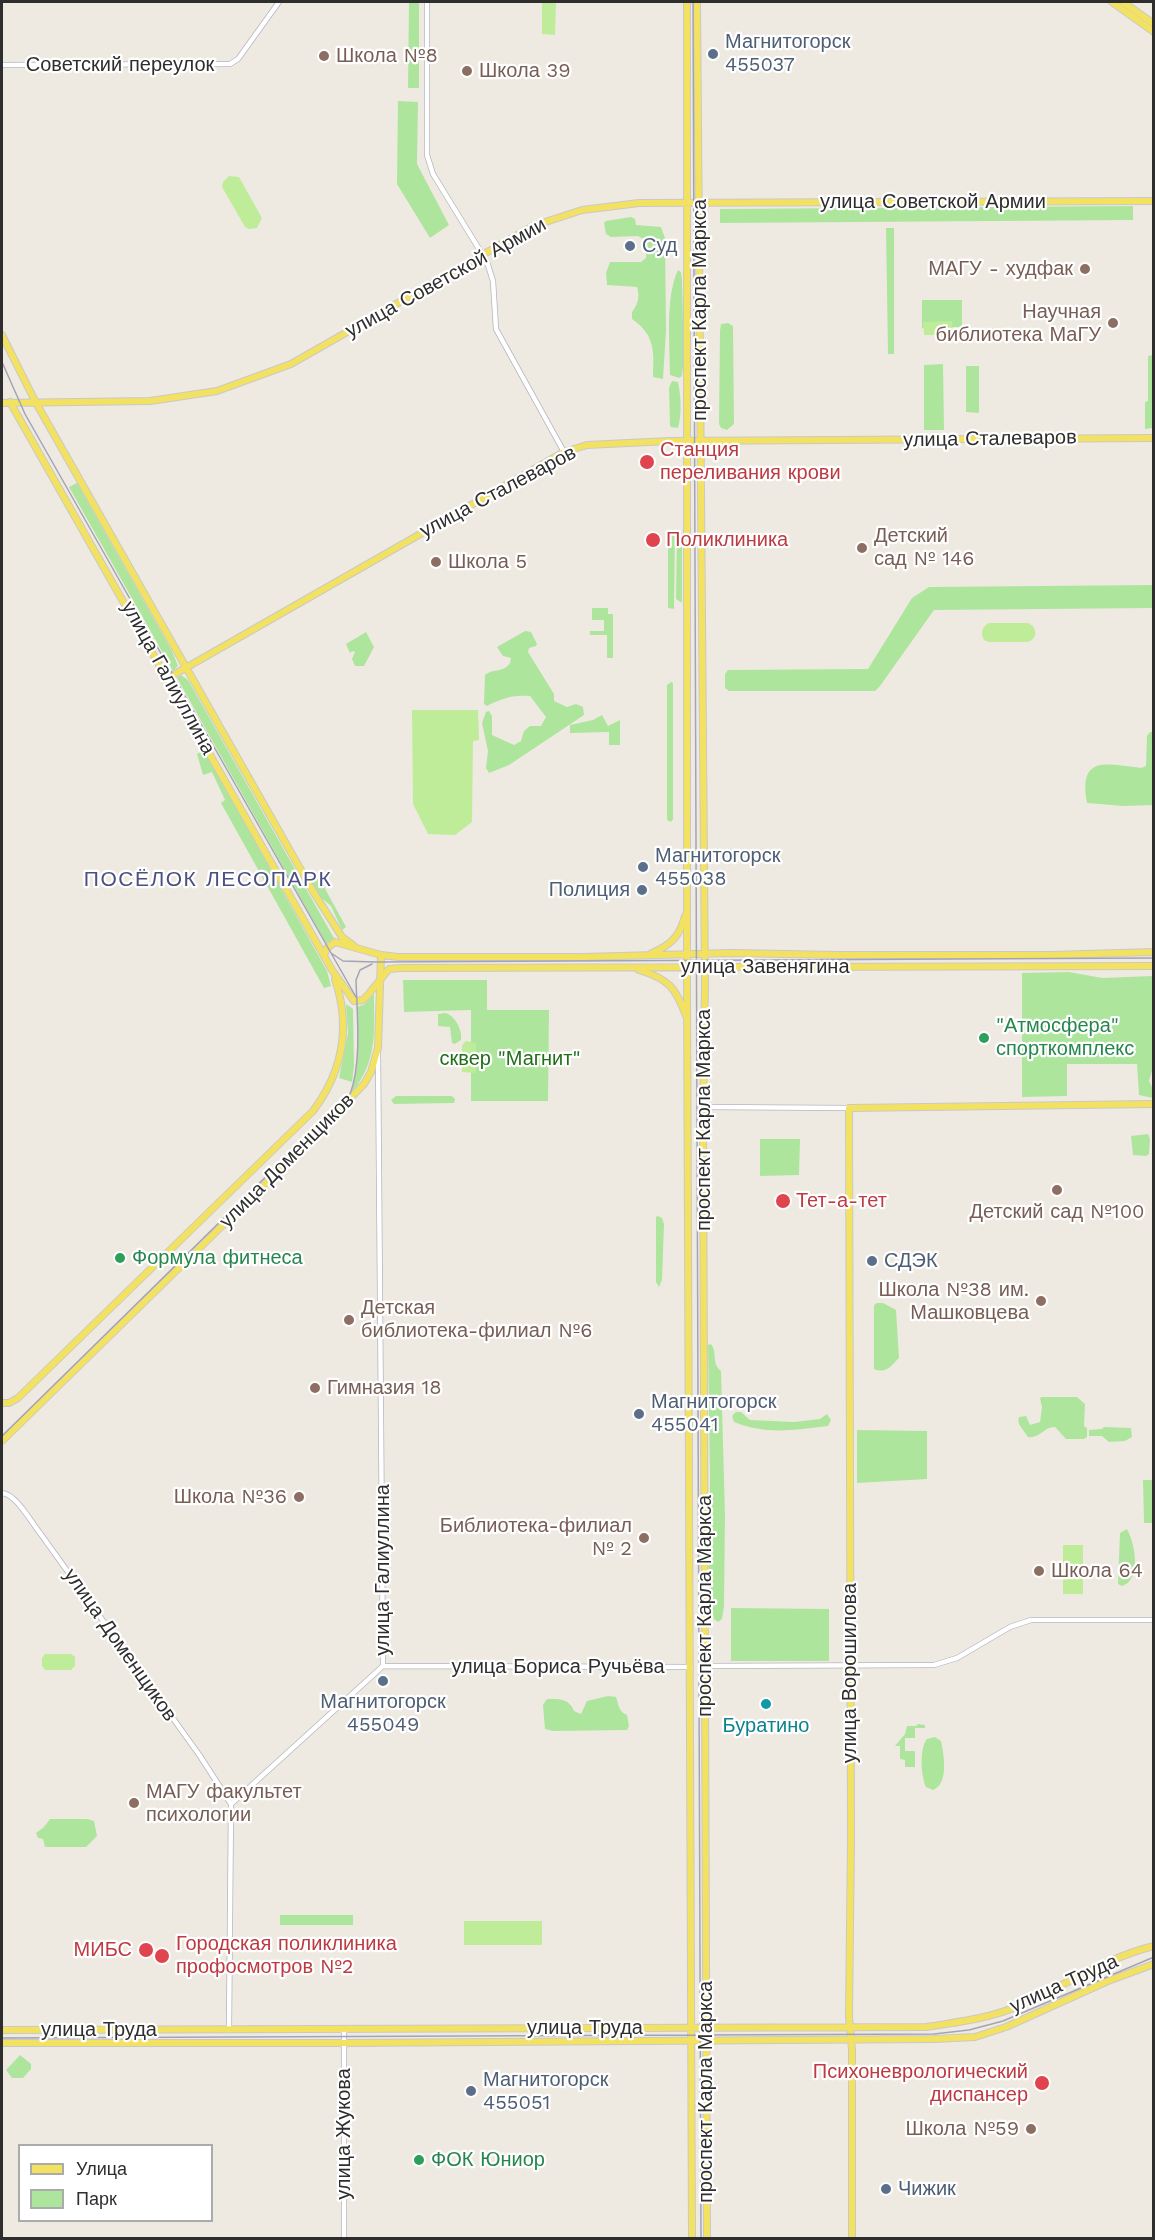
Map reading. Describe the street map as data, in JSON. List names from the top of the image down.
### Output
{
  "streets": {
    "main road": [
      "улица Советской Армии",
      "проспект Карла Маркса",
      "улица Сталеваров",
      "улица Галиуллина",
      "улица Завенягина",
      "улица Доменщиков",
      "улица Бориса Ручьёва",
      "улица Ворошилова",
      "улица Труда"
    ],
    "street": ["Советский переулок", "улица Жукова"]
  },
  "crossings": [
    ["улица Советской Армии", "проспект Карла Маркса"],
    ["улица Советской Армии", "улица Галиуллина"],
    ["проспект Карла Маркса", "улица Сталеваров"],
    ["проспект Карла Маркса", "улица Завенягина"],
    ["проспект Карла Маркса", "улица Бориса Ручьёва"],
    ["проспект Карла Маркса", "улица Труда"],
    ["улица Сталеваров", "улица Галиуллина"],
    ["улица Галиуллина", "улица Завенягина"],
    ["улица Галиуллина", "улица Доменщиков"],
    ["улица Галиуллина", "улица Бориса Ручьёва"],
    ["улица Бориса Ручьёва", "улица Ворошилова"],
    ["улица Ворошилова", "улица Труда"],
    ["улица Труда", "улица Жукова"]
  ],
  "districts": ["ПОСЁЛОК ЛЕСОПАРК"],
  "parks": ["сквер \"Магнит\""],
  "places": [
    "Магнитогорск 455037",
    "Школа №8",
    "Школа 39",
    "Суд",
    "МАГУ - худфак",
    "Научная библиотека МаГУ",
    "Станция переливания крови",
    "Поликлиника",
    "Детский сад № 146",
    "Школа 5",
    "Магнитогорск 455038",
    "Полиция",
    "\"Атмосфера\" спорткомплекс",
    "Детский сад №100",
    "Тет-а-тет",
    "Формула фитнеса",
    "СДЭК",
    "Школа №38 им. Машковцева",
    "Детская библиотека-филиал №6",
    "Гимназия 18",
    "Магнитогорск 455041",
    "Школа №36",
    "Библиотека-филиал № 2",
    "Школа 64",
    "Магнитогорск 455049",
    "Буратино",
    "МАГУ факультет психологии",
    "МИБС",
    "Городская поликлиника профосмотров №2",
    "Психоневрологический диспансер",
    "Магнитогорск 455051",
    "Школа №59",
    "ФОК Юниор",
    "Чижик"
  ],
  "legend": ["Улица", "Парк"]
}
